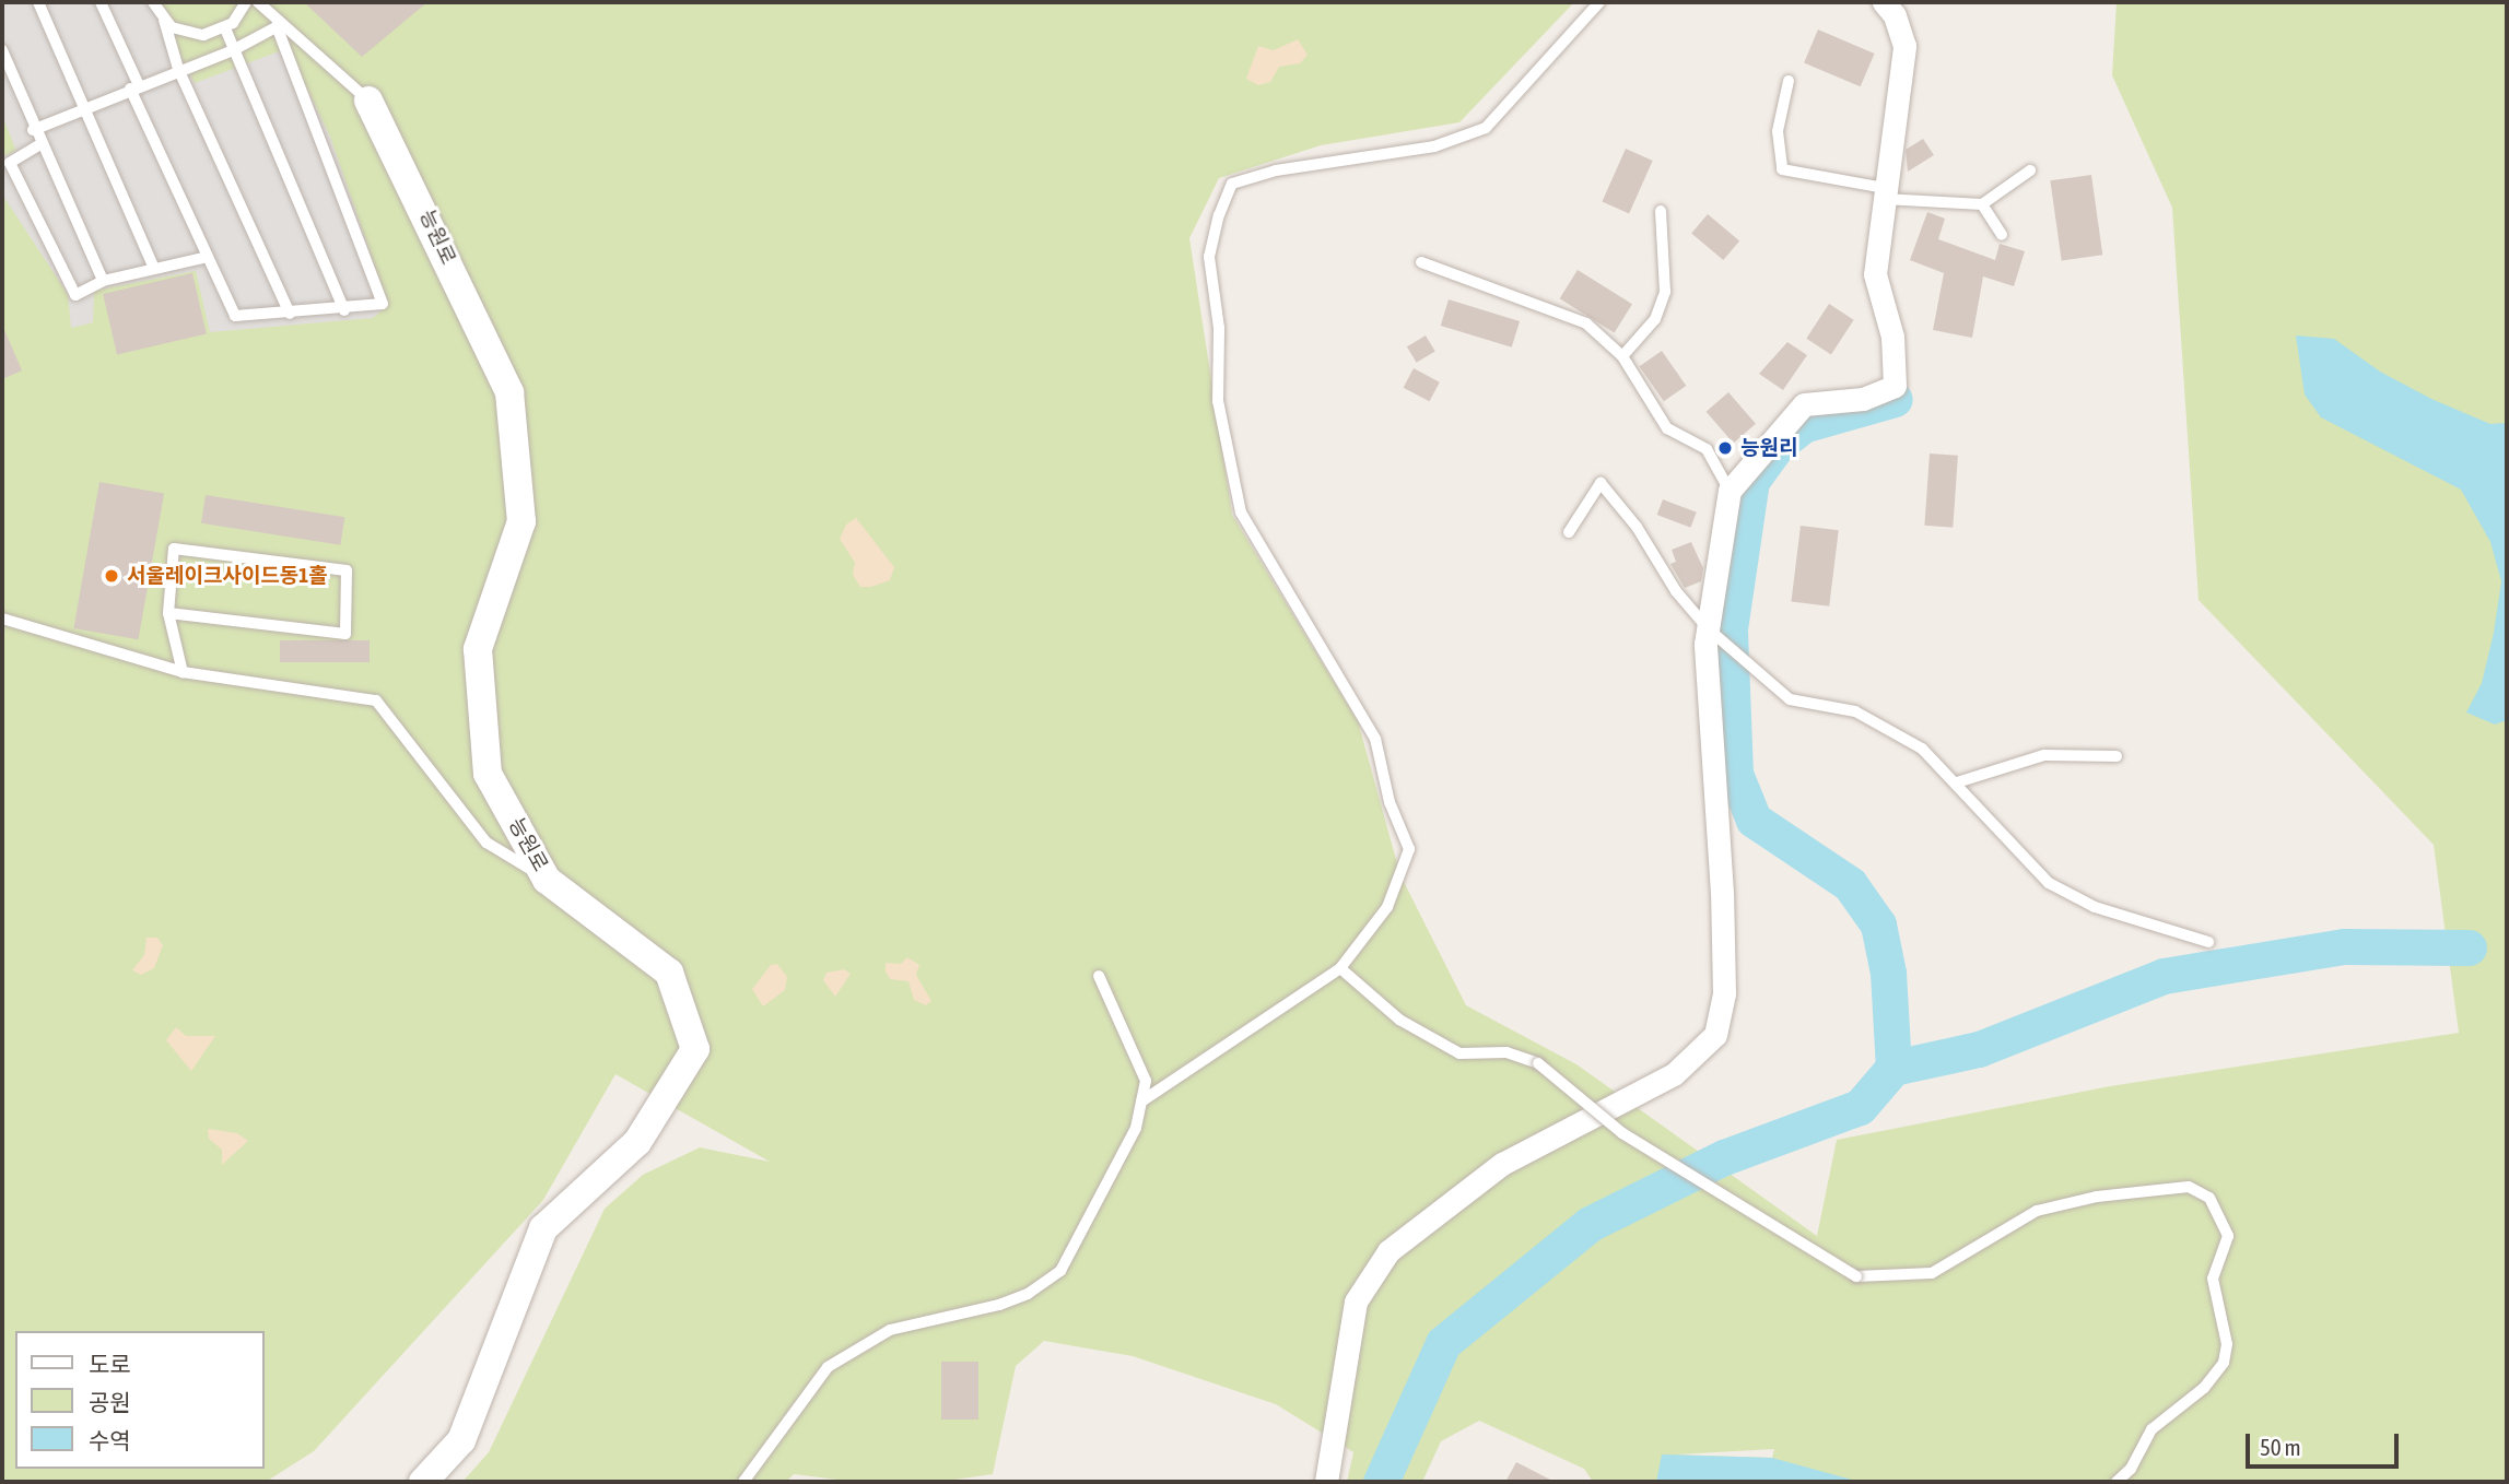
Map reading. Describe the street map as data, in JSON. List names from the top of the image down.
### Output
{
  "streets": {
    "street": ["능원로"]
  },
  "places": ["능원리", "서울레이크사이드동1홀"],
  "legend": ["도로", "공원", "수역"],
  "scale_bar": "50 m"
}
